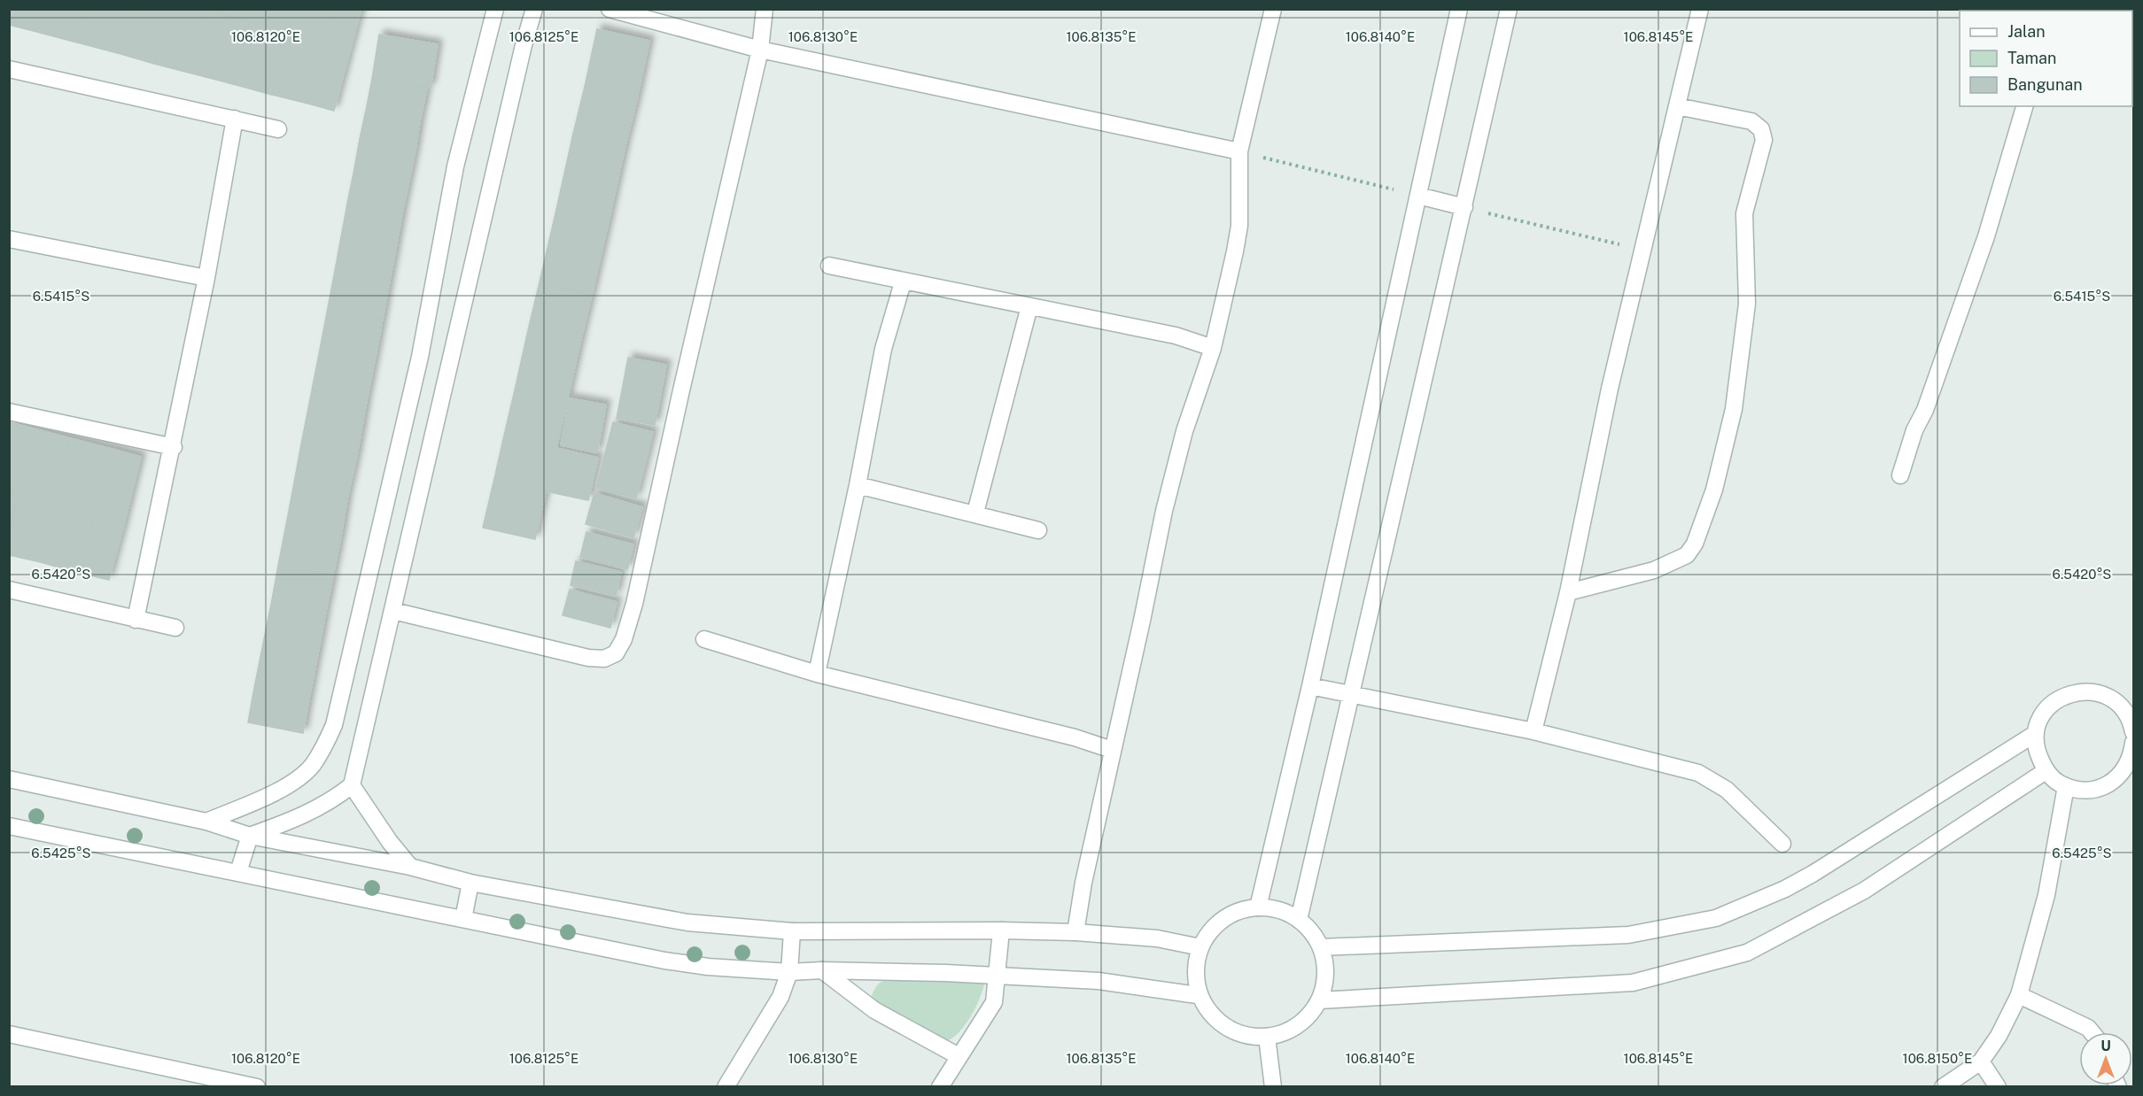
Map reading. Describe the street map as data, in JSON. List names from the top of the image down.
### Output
{
  "legend": ["Jalan", "Taman", "Bangunan"],
  "north": "top",
  "coordinates": [
    "106.8120°E",
    "106.8125°E",
    "106.8130°E",
    "106.8135°E",
    "106.8140°E",
    "106.8145°E",
    "6.5415°S",
    "6.5420°S",
    "6.5425°S",
    "106.8150°E"
  ]
}
